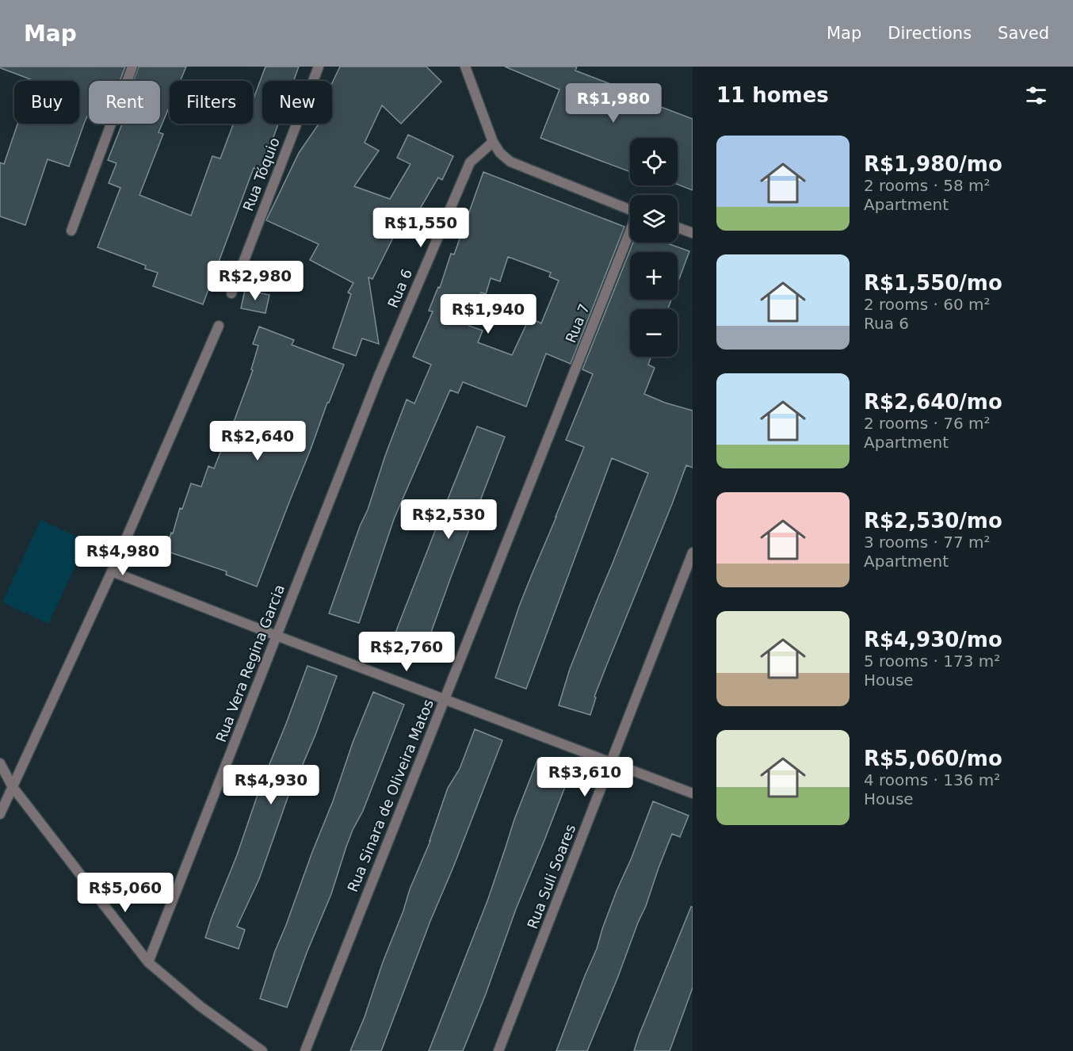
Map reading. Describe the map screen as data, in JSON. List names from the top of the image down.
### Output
{
  "streets": {
    "street": [
      "Rua Tóquio",
      "Rua 6",
      "Rua 7",
      "Rua Vera Regina Garcia",
      "Rua Sinara de Oliveira Matos",
      "Rua Suli Soares"
    ]
  },
  "crossings": [
    ["Rua 6", "Rua Vera Regina Garcia"],
    ["Rua 7", "Rua Sinara de Oliveira Matos"]
  ],
  "page": {
    "header": "Map",
    "nav": ["Map", "Directions", "Saved"],
    "heading": "11 homes",
    "chip": [
      "Buy",
      "Rent",
      "Filters",
      "New"
    ],
    "price": [
      "R$1,980",
      "R$1,550",
      "R$2,980",
      "R$1,940",
      "R$2,640",
      "R$2,530",
      "R$4,980",
      "R$2,760",
      "R$3,610",
      "R$4,930",
      "R$5,060"
    ],
    "list": [
      {
        "name": "R$1,980/mo",
        "note": "2 rooms · 58 m² · Apartment"
      },
      {
        "name": "R$1,550/mo",
        "note": "2 rooms · 60 m² · Rua 6"
      },
      {
        "name": "R$2,640/mo",
        "note": "2 rooms · 76 m² · Apartment"
      },
      {
        "name": "R$2,530/mo",
        "note": "3 rooms · 77 m² · Apartment"
      },
      {
        "name": "R$4,930/mo",
        "note": "5 rooms · 173 m² · House"
      },
      {
        "name": "R$5,060/mo",
        "note": "4 rooms · 136 m² · House"
      }
    ],
    "map_buttons": ["+", "−"]
  }
}
